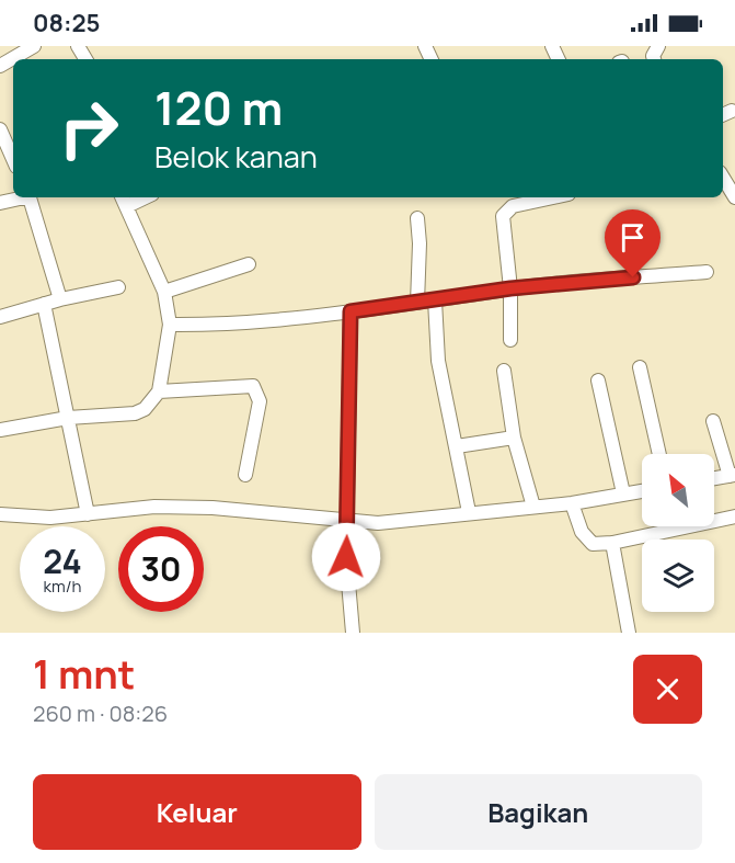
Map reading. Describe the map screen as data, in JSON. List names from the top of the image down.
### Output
{
  "north": "top left",
  "page": {
    "status": "08:25",
    "turn": ["120 m", "Belok kanan"],
    "speed": "24 km/h",
    "limit": "30",
    "heading": ["1 mnt", "260 m · 08:26"],
    "buttons": ["Keluar", "Bagikan"]
  }
}
